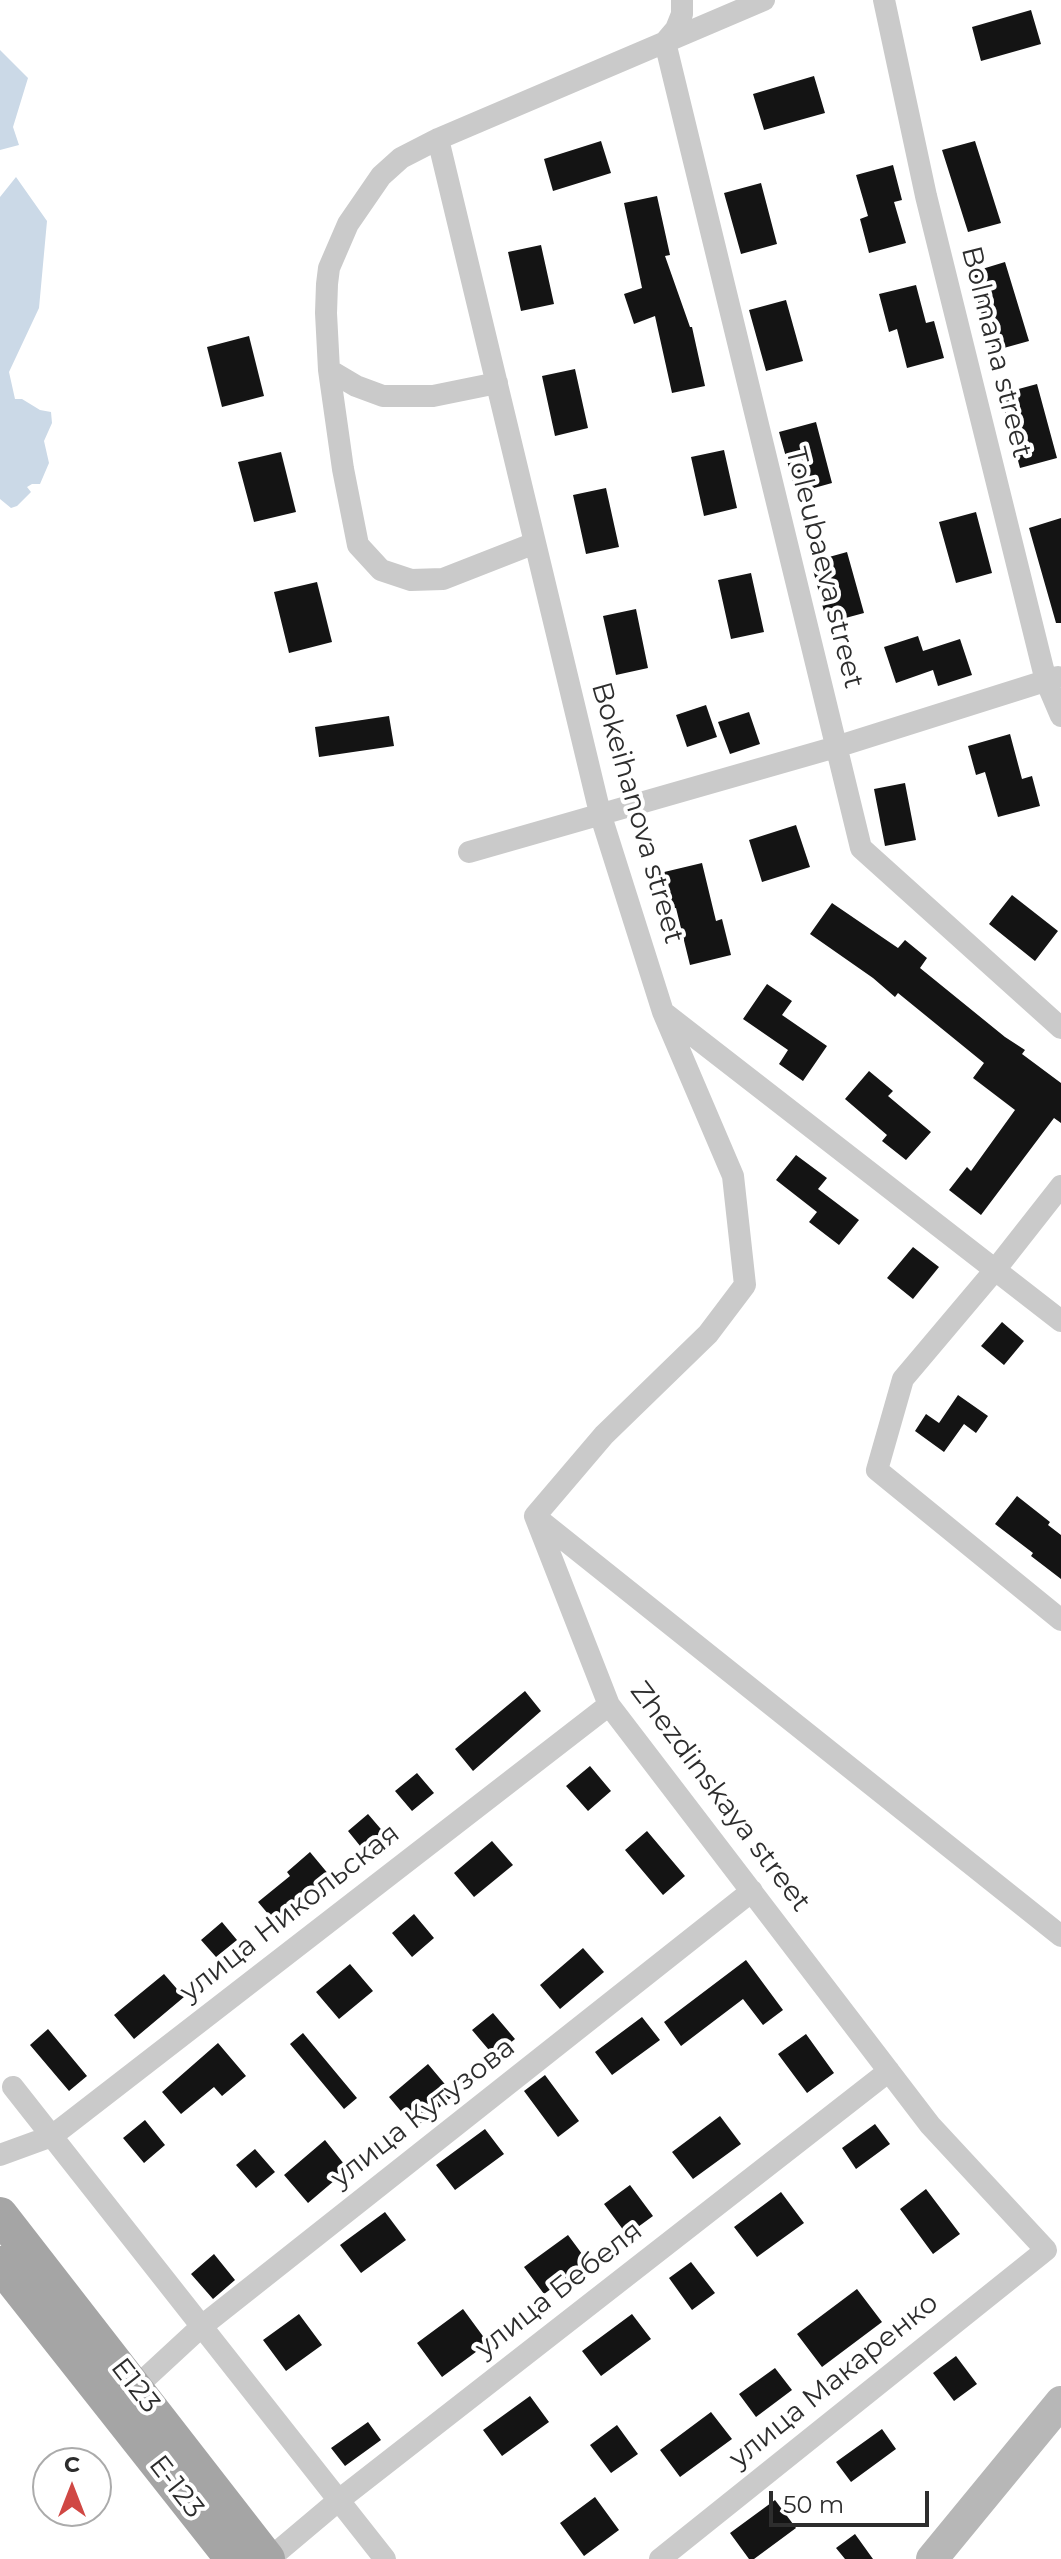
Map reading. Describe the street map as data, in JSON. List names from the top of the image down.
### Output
{
  "streets": {
    "main road": ["Е123", "Е-123"],
    "street": [
      "Bolmana street",
      "Toleubaeva street",
      "Bokeihanova street",
      "Zhezdinskaya street",
      "улица Никольская",
      "улица Кутузова",
      "улица Бебеля",
      "улица Макаренко"
    ]
  },
  "crossings": [
    ["Zhezdinskaya street", "улица Никольская"],
    ["Zhezdinskaya street", "улица Кутузова"],
    ["Zhezdinskaya street", "улица Бебеля"],
    ["Zhezdinskaya street", "улица Макаренко"],
    ["улица Кутузова", "Е123"],
    ["улица Бебеля", "Е123"]
  ],
  "scale_bar": "50 m",
  "north": "top"
}
